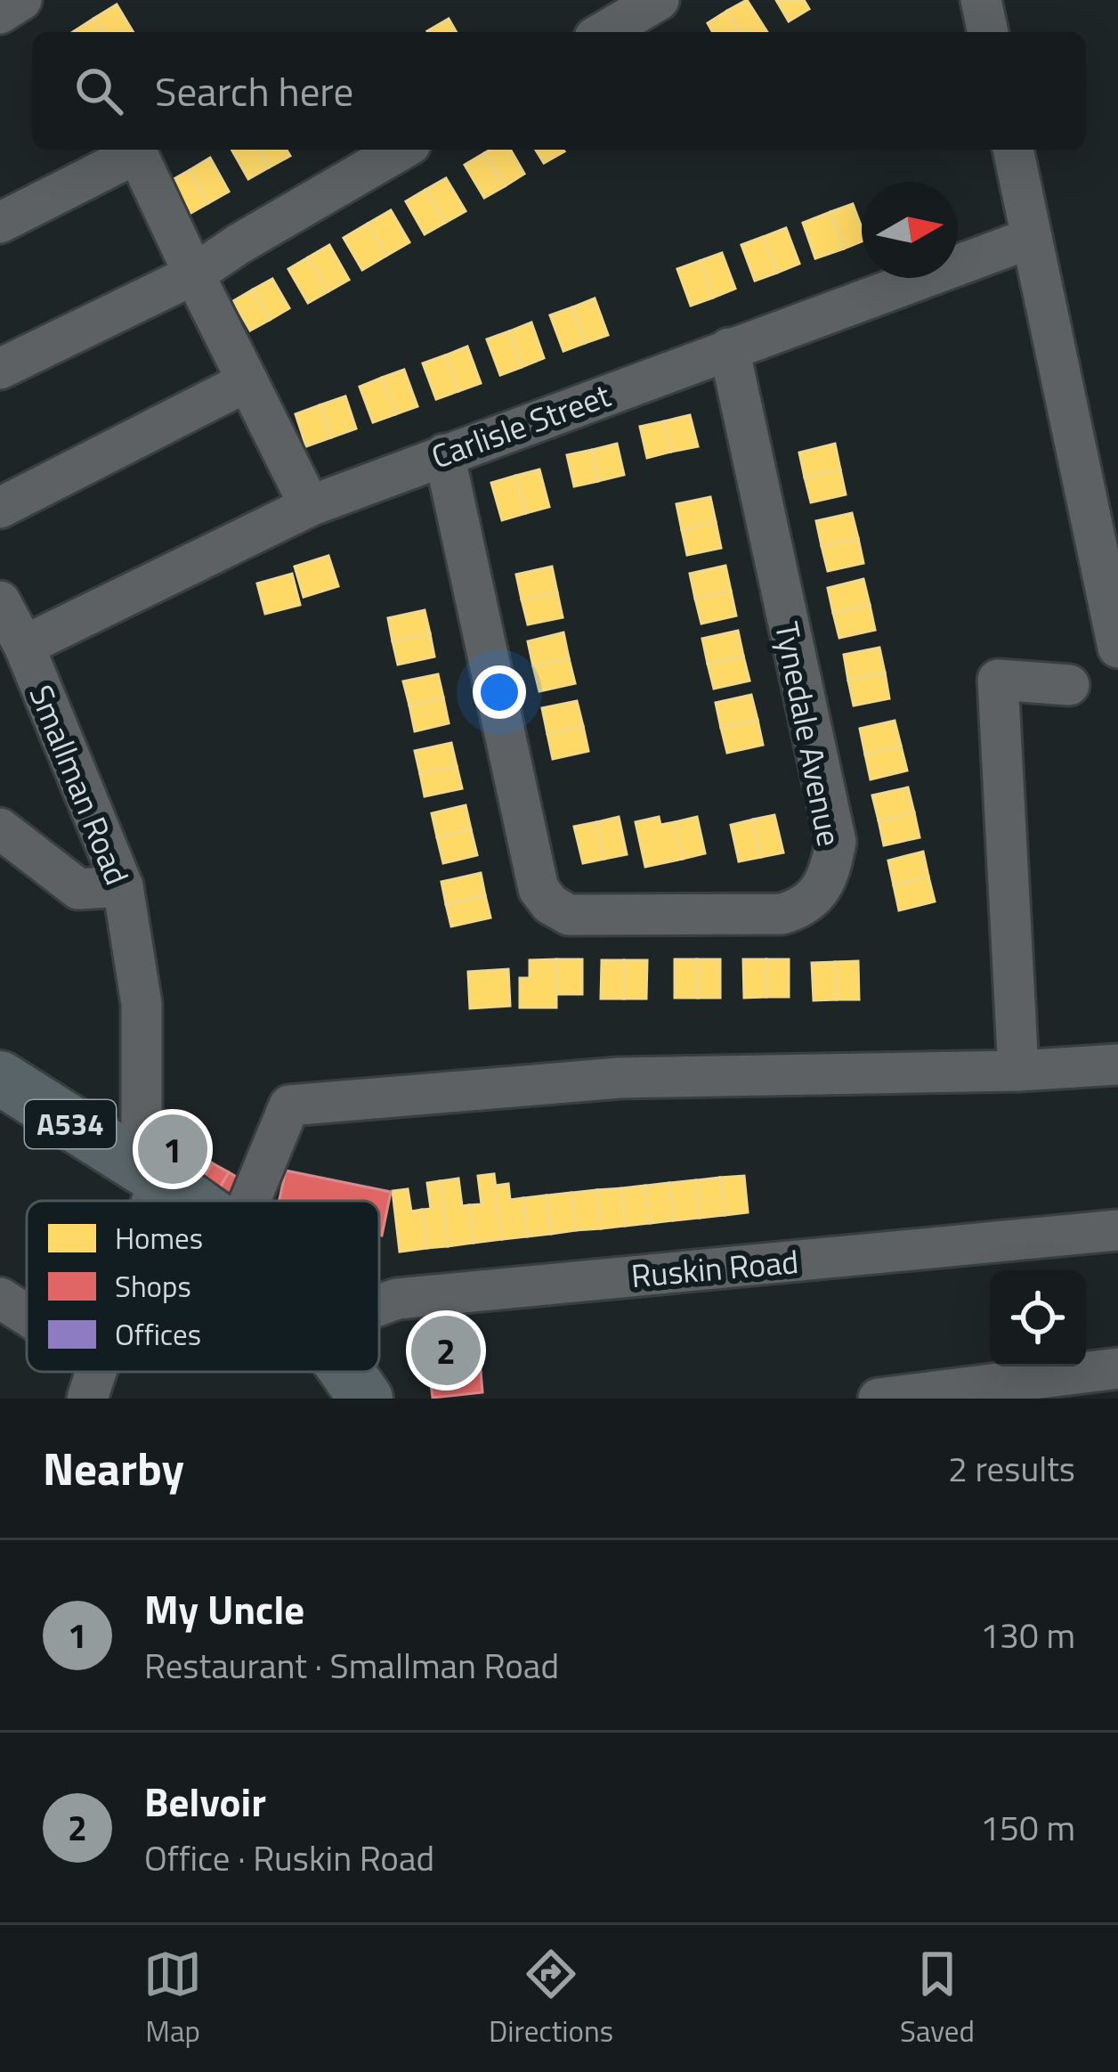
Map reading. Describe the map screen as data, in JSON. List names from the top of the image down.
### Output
{
  "streets": {
    "main road": ["A534"],
    "street": [
      "Carlisle Street",
      "Tynedale Avenue",
      "Smallman Road",
      "Ruskin Road"
    ]
  },
  "crossings": [
    ["Carlisle Street", "Tynedale Avenue"],
    ["Carlisle Street", "Smallman Road"],
    ["Smallman Road", "A534"]
  ],
  "legend": ["Homes", "Shops", "Offices"],
  "north": "right",
  "page": {
    "search": "Search here",
    "pins": ["1", "2"],
    "heading": ["Nearby", "2 results"],
    "list": [
      {
        "mark": "1",
        "name": "My Uncle",
        "note": "Restaurant · Smallman Road",
        "value": "130 m"
      },
      {
        "mark": "2",
        "name": "Belvoir",
        "note": "Office · Ruskin Road",
        "value": "150 m"
      }
    ],
    "nav": ["Map", "Directions", "Saved"]
  }
}
